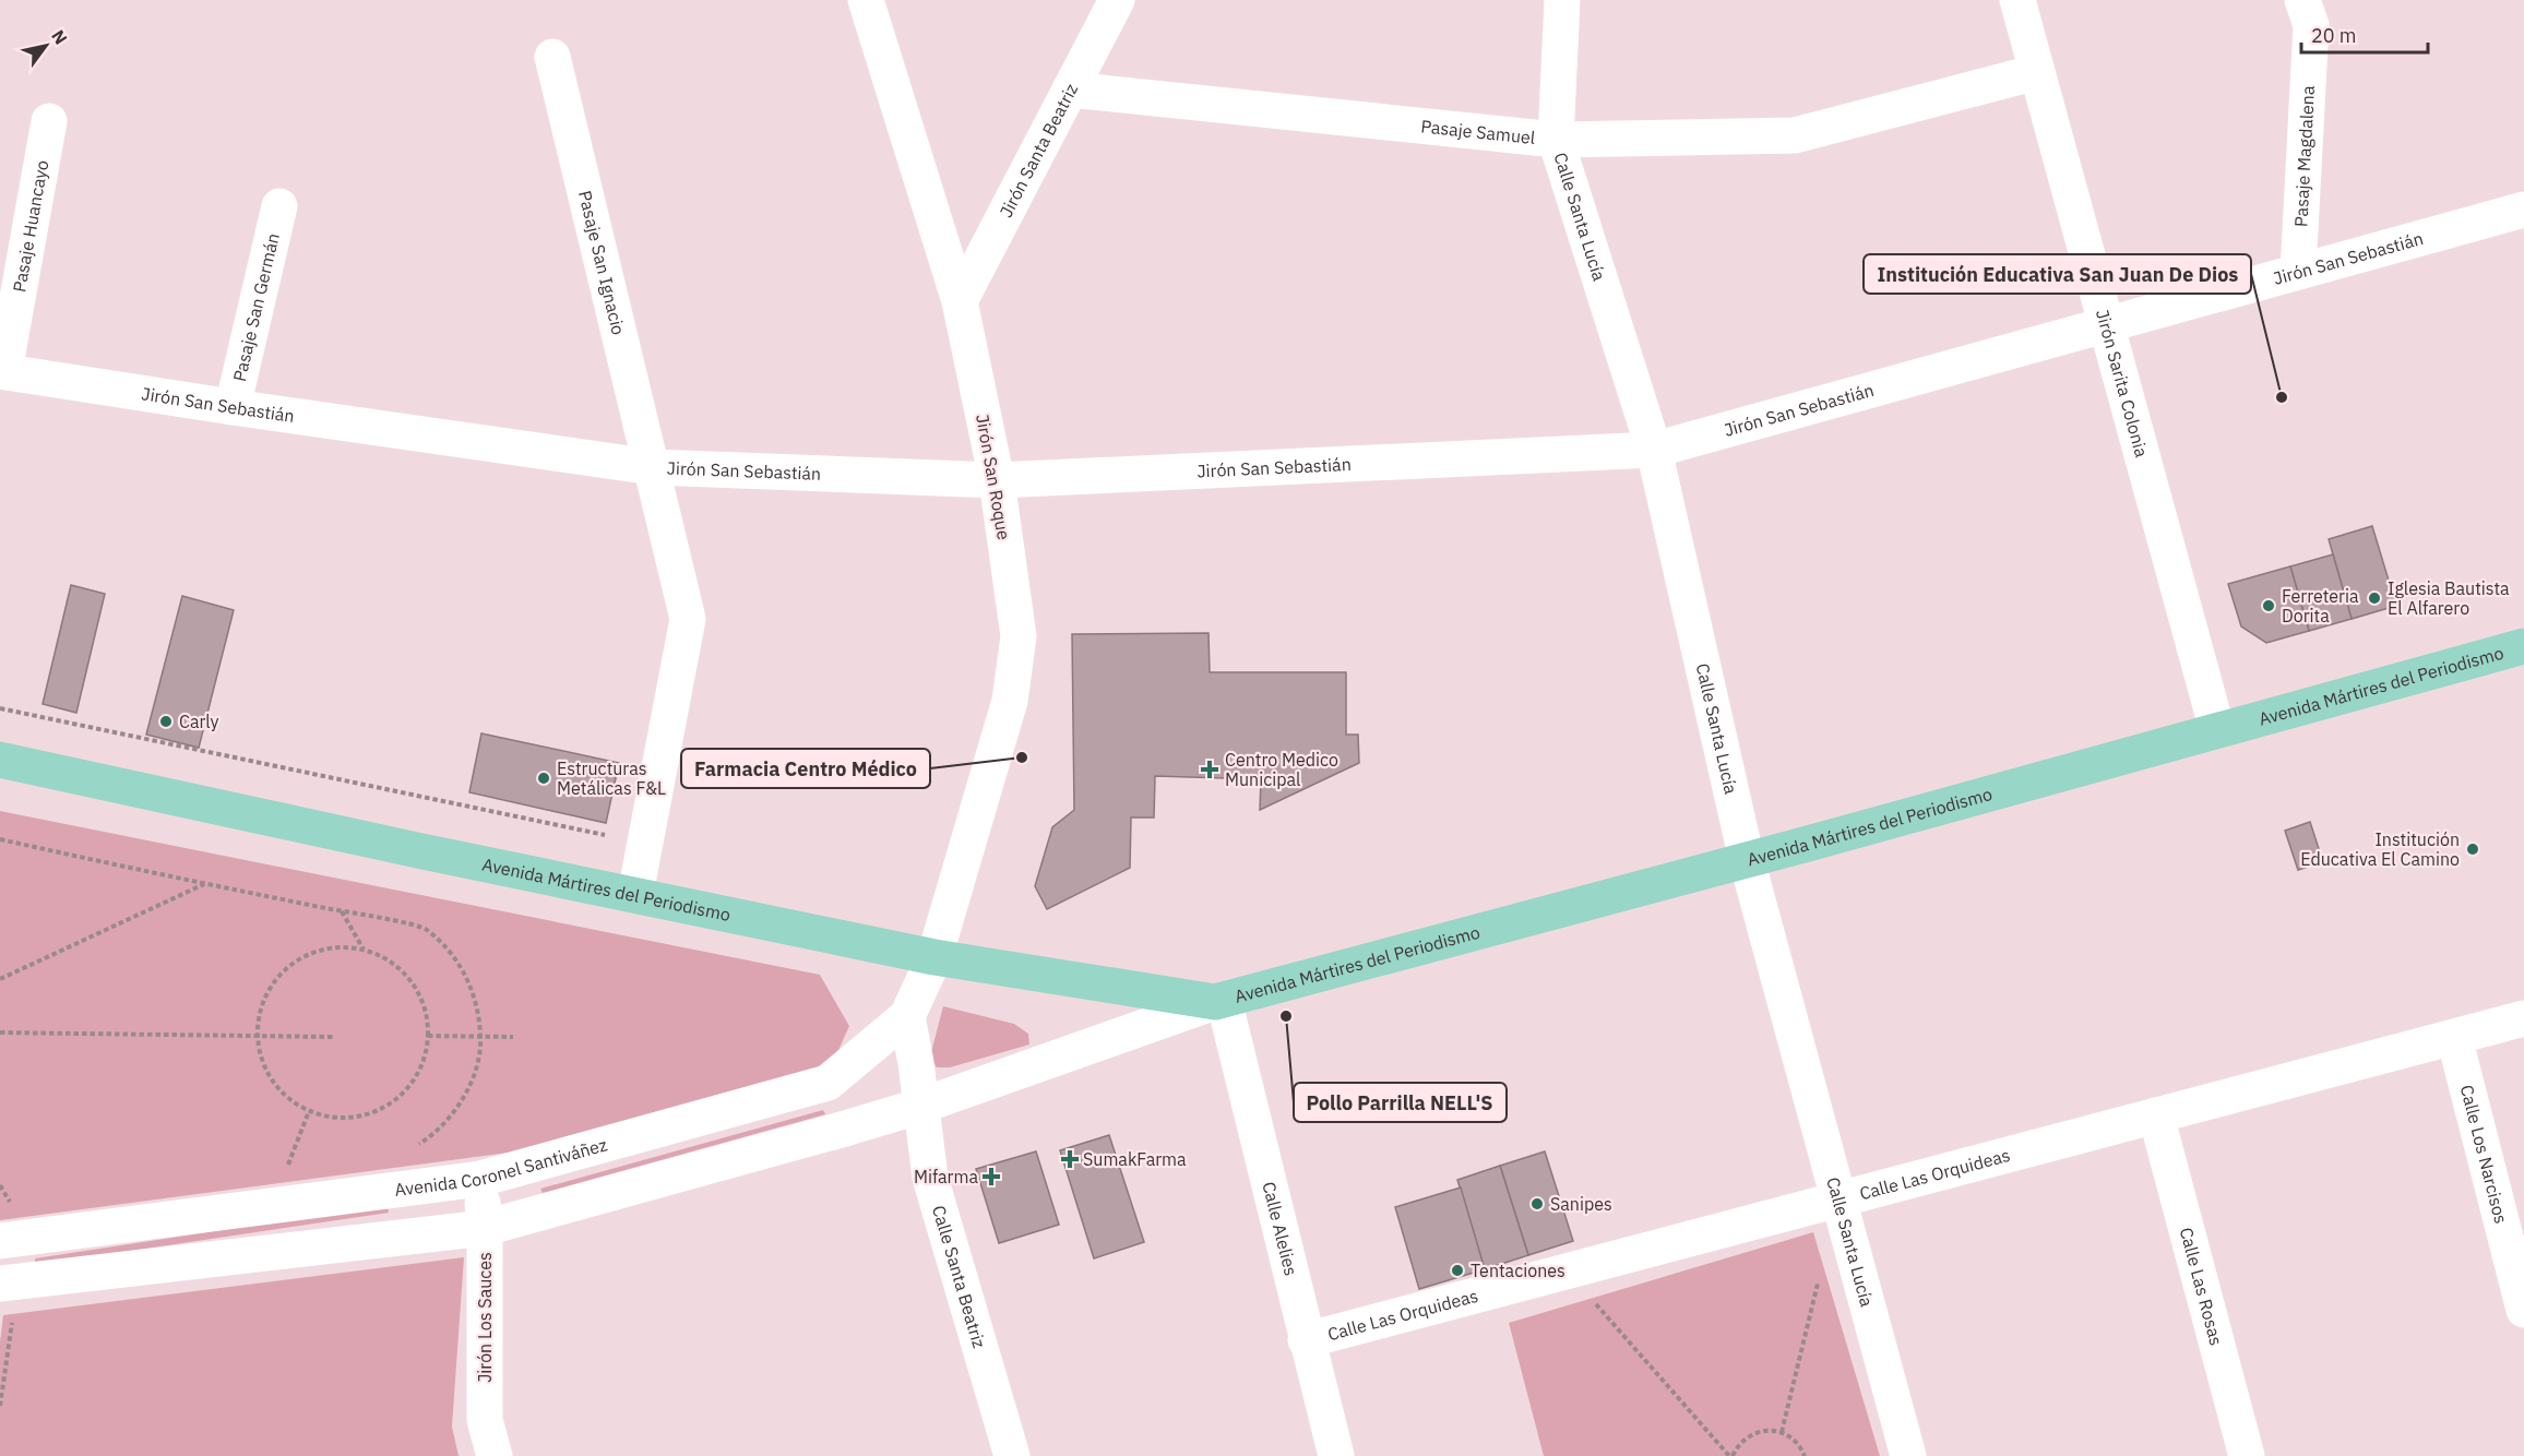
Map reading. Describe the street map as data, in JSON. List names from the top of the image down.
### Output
{
  "streets": {
    "main road": ["Avenida Mártires del Periodismo"],
    "street": [
      "Pasaje Samuel",
      "Jirón Santa Beatriz",
      "Pasaje Magdalena",
      "Calle Santa Lucía",
      "Pasaje Huancayo",
      "Jirón San Sebastián",
      "Pasaje San Ignacio",
      "Pasaje San Germán",
      "Jirón Sarita Colonia",
      "Jirón San Roque",
      "Calle Los Narcisos",
      "Avenida Coronel Santiváñez",
      "Calle Las Orquideas",
      "Calle Alelies",
      "Calle Santa Beatriz",
      "Calle Las Rosas",
      "Jirón Los Sauces"
    ]
  },
  "crossings": [
    ["Pasaje Samuel", "Jirón Santa Beatriz"],
    ["Pasaje Samuel", "Calle Santa Lucía"],
    ["Pasaje Samuel", "Jirón Sarita Colonia"],
    ["Jirón Santa Beatriz", "Jirón San Roque"],
    ["Pasaje Magdalena", "Jirón San Sebastián"],
    ["Calle Santa Lucía", "Jirón San Sebastián"],
    ["Calle Santa Lucía", "Avenida Mártires del Periodismo"],
    ["Calle Santa Lucía", "Calle Las Orquideas"],
    ["Pasaje Huancayo", "Jirón San Sebastián"],
    ["Jirón San Sebastián", "Pasaje San Ignacio"],
    ["Jirón San Sebastián", "Pasaje San Germán"],
    ["Jirón San Sebastián", "Jirón Sarita Colonia"],
    ["Jirón San Sebastián", "Jirón San Roque"],
    ["Pasaje San Ignacio", "Avenida Mártires del Periodismo"],
    ["Jirón Sarita Colonia", "Avenida Mártires del Periodismo"],
    ["Jirón San Roque", "Avenida Mártires del Periodismo"],
    ["Jirón San Roque", "Avenida Coronel Santiváñez"],
    ["Avenida Mártires del Periodismo", "Avenida Coronel Santiváñez"],
    ["Avenida Mártires del Periodismo", "Calle Alelies"],
    ["Avenida Mártires del Periodismo", "Calle Santa Beatriz"],
    ["Calle Los Narcisos", "Calle Las Orquideas"],
    ["Avenida Coronel Santiváñez", "Calle Santa Beatriz"],
    ["Avenida Coronel Santiváñez", "Jirón Los Sauces"],
    ["Calle Las Orquideas", "Calle Alelies"],
    ["Calle Las Orquideas", "Calle Las Rosas"]
  ],
  "places": {
    "other": [
      "Institución Educativa San Juan De Dios",
      "Iglesia Bautista El Alfarero",
      "Ferreteria Dorita",
      "Carly",
      "Farmacia Centro Médico",
      "Estructuras Metálicas F&L",
      "Institución Educativa El Camino",
      "Pollo Parrilla NELL'S",
      "Sanipes",
      "Tentaciones"
    ],
    "health": ["Centro Medico Municipal", "SumakFarma", "Mifarma"]
  },
  "scale_bar": "20 m",
  "north": "top right"
}
